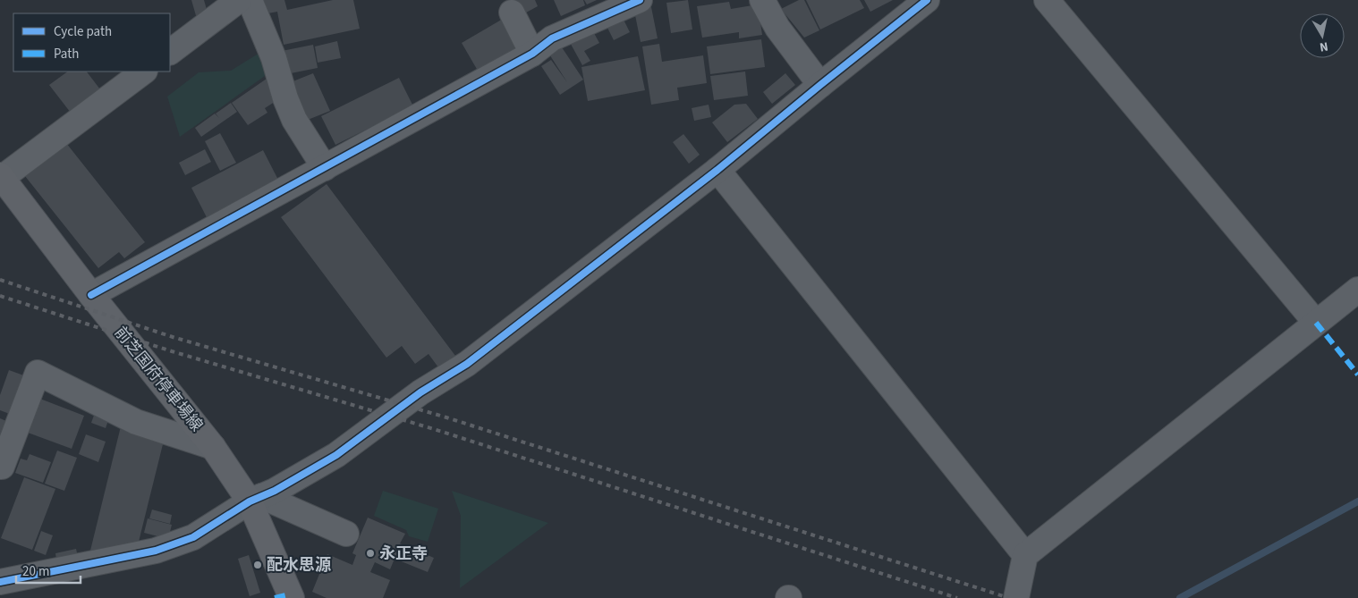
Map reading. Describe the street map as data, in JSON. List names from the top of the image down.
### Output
{
  "streets": {
    "main road": ["前芝国府停車場線"]
  },
  "places": ["永正寺", "配水思源"],
  "legend": ["Cycle path", "Path"],
  "scale_bar": "20 m",
  "north": "bottom"
}
